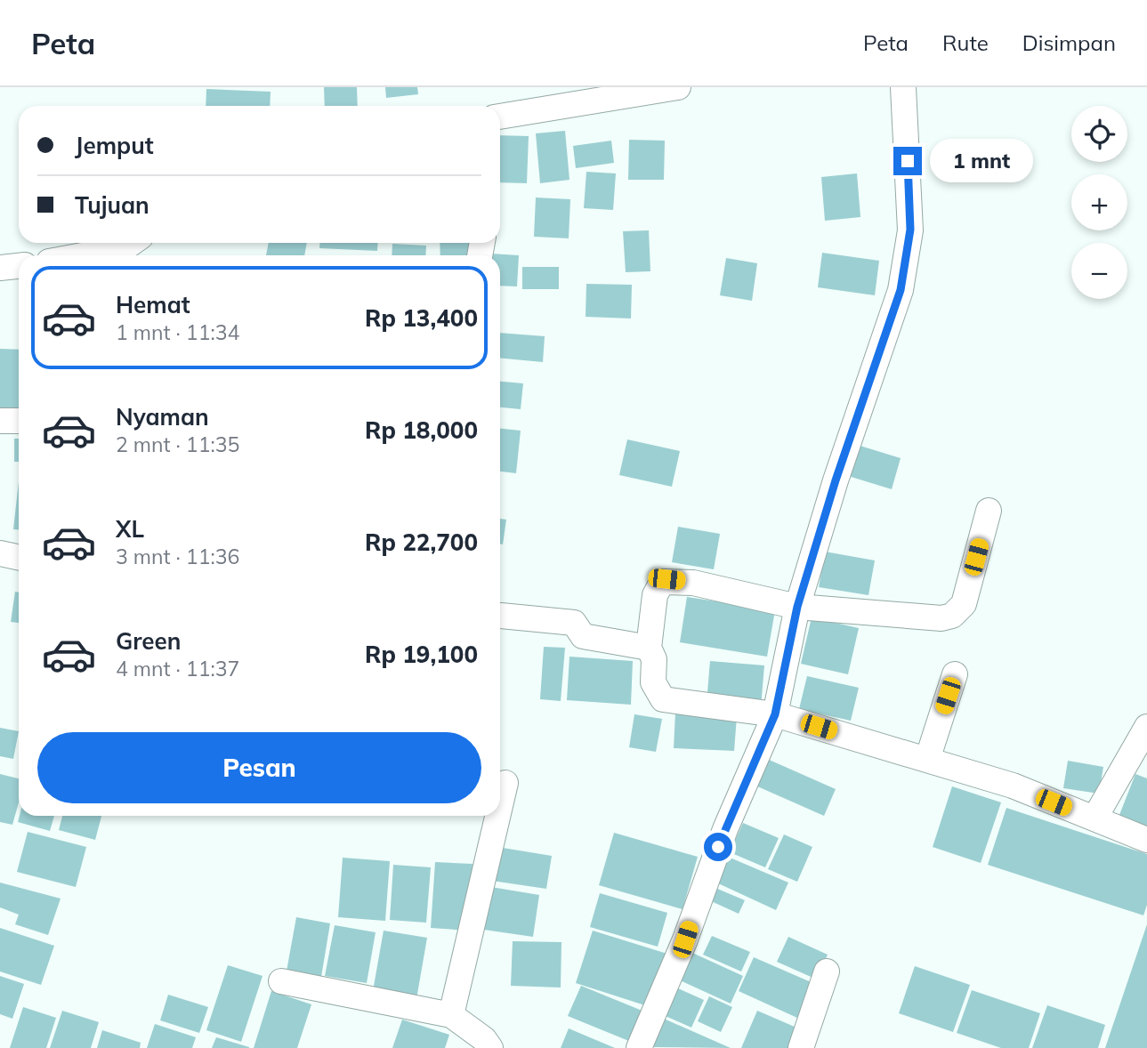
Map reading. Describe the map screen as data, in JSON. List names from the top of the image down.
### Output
{
  "page": {
    "header": "Peta",
    "nav": ["Peta", "Rute", "Disimpan"],
    "map_buttons": ["+", "−"],
    "banner": ["Jemput", "Tujuan"],
    "bubble": "1 mnt",
    "list": [
      {
        "name": "Hemat",
        "note": "1 mnt · 11:34",
        "value": "Rp 13,400"
      },
      {
        "name": "Nyaman",
        "note": "2 mnt · 11:35",
        "value": "Rp 18,000"
      },
      {
        "name": "XL",
        "note": "3 mnt · 11:36",
        "value": "Rp 22,700"
      },
      {
        "name": "Green",
        "note": "4 mnt · 11:37",
        "value": "Rp 19,100"
      }
    ],
    "buttons": "Pesan"
  }
}
